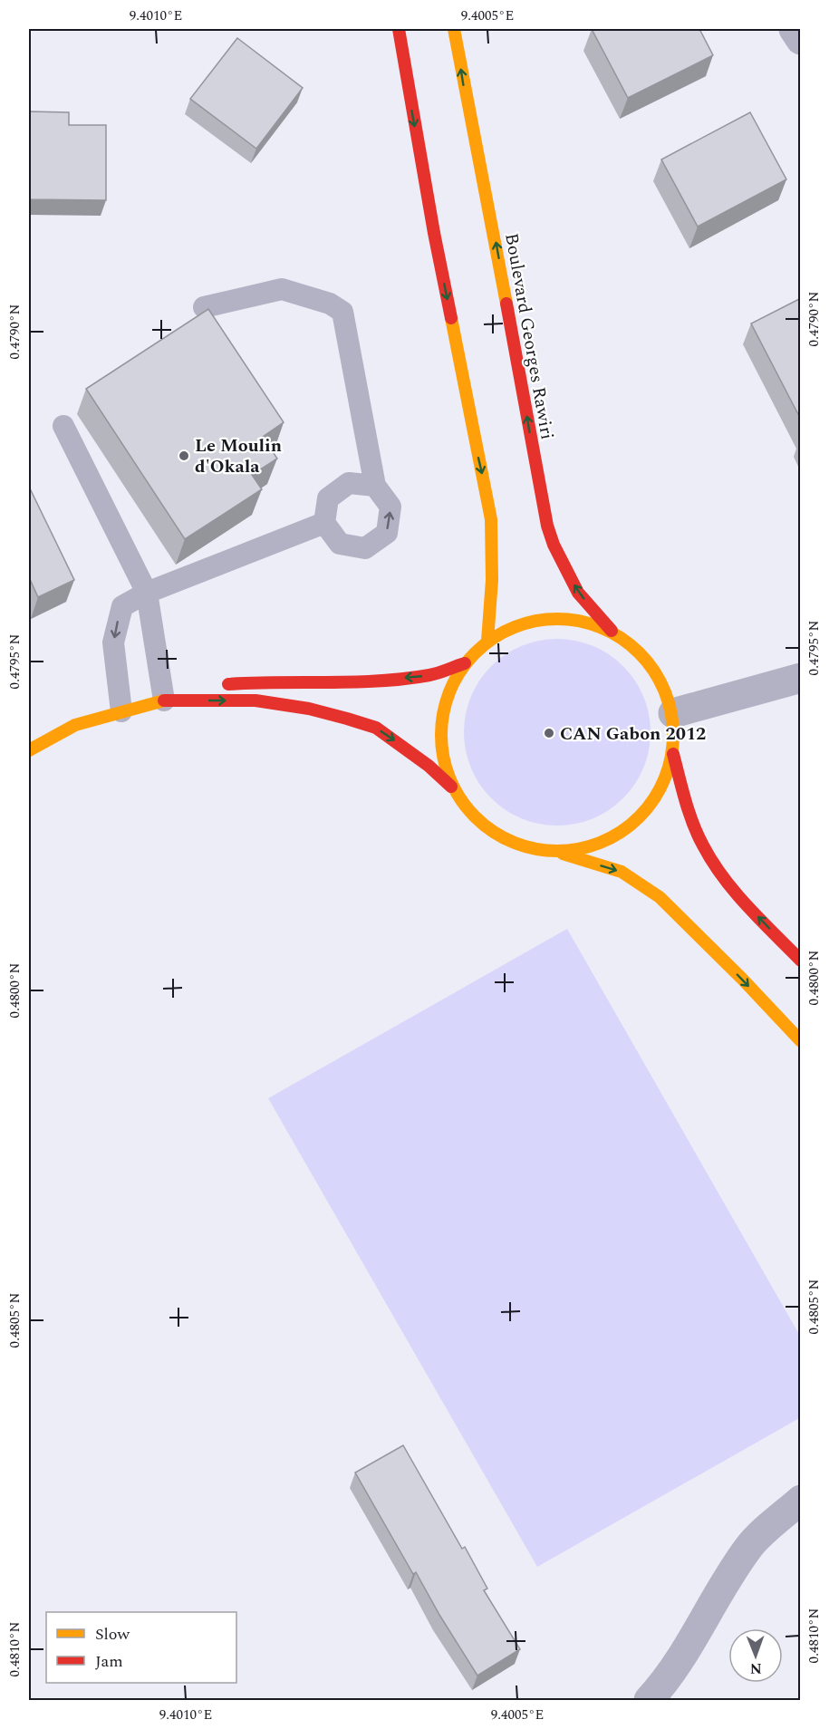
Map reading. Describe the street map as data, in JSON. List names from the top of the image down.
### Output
{
  "streets": {
    "main road": ["Boulevard Georges Rawiri"]
  },
  "places": ["Le Moulin d'Okala", "CAN Gabon 2012"],
  "legend": ["Slow", "Jam"],
  "north": "bottom",
  "coordinates": [
    "9.4010°E",
    "9.4005°E",
    "0.4790°N",
    "0.4795°N",
    "0.4800°N",
    "0.4805°N",
    "0.4810°N"
  ]
}
